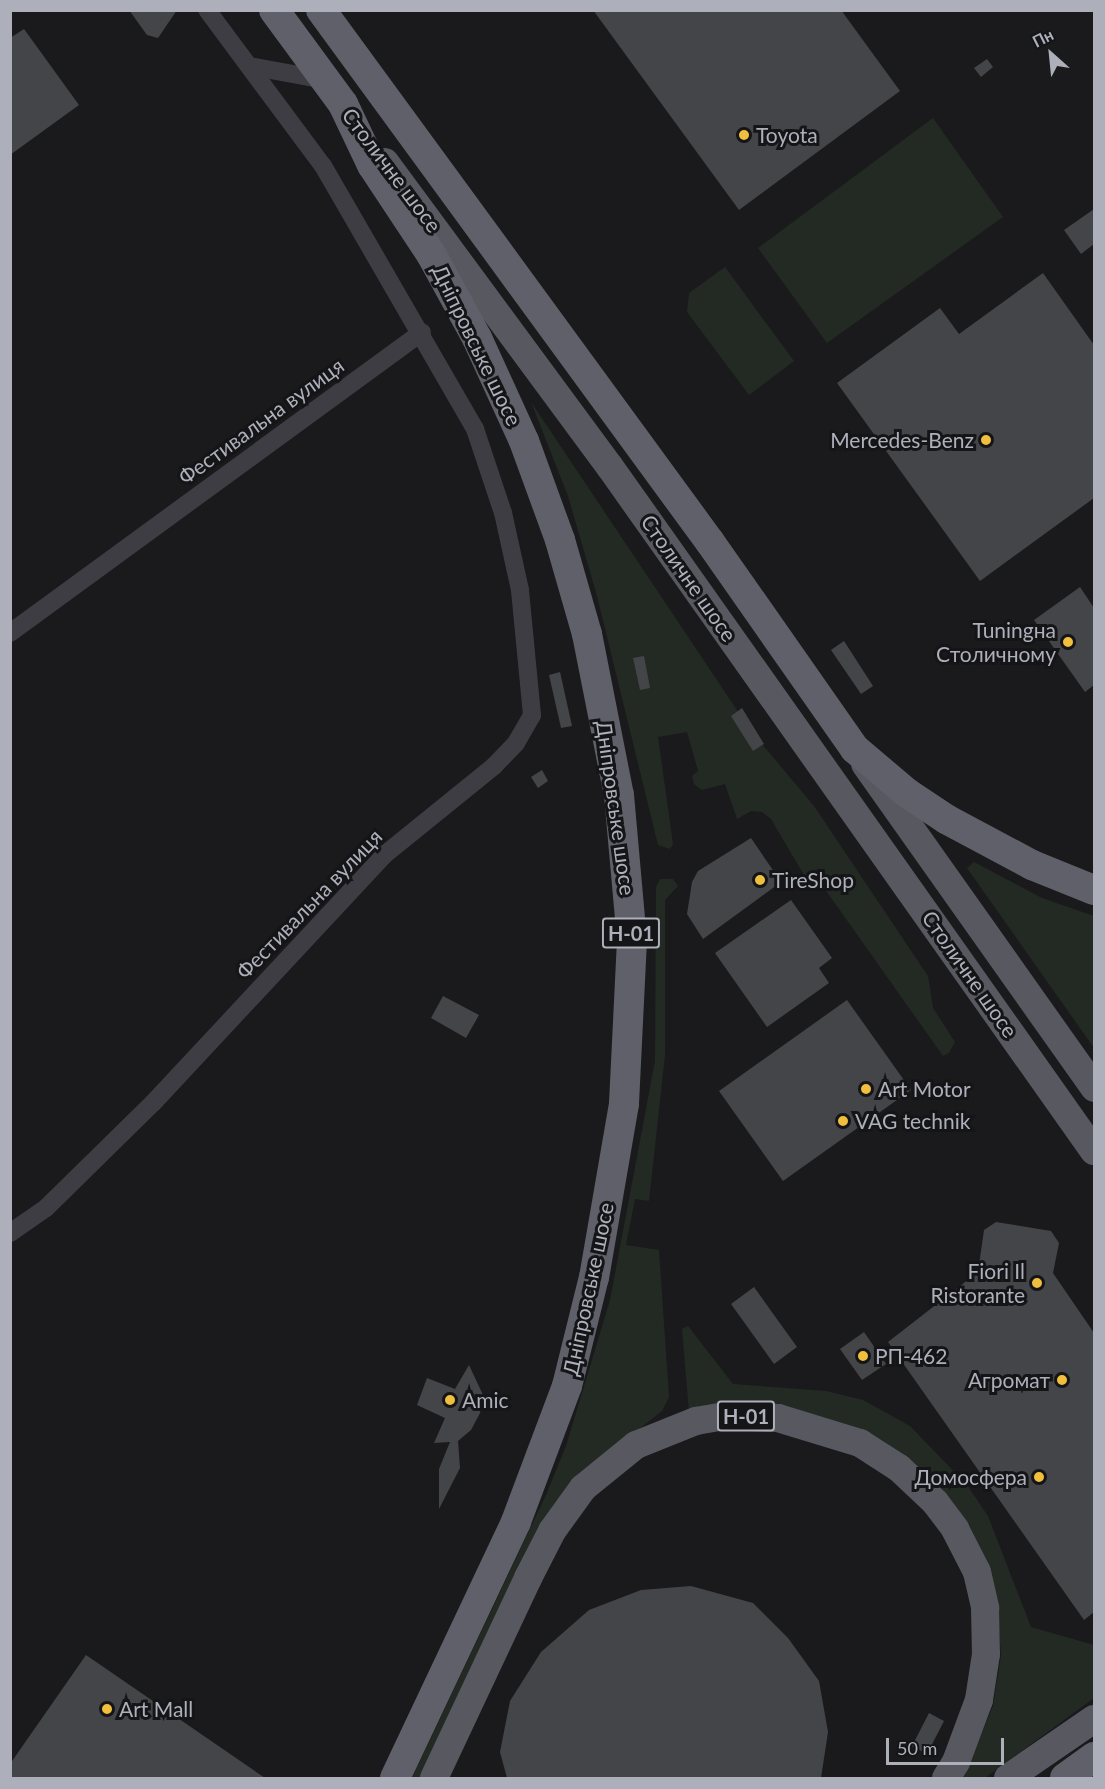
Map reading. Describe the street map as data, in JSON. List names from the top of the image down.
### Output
{
  "streets": {
    "highway": ["Столичне шосе", "Дніпровське шосе", "Н-01"],
    "street": ["Фестивальна вулиця"]
  },
  "crossings": [
    ["Столичне шосе", "Дніпровське шосе"]
  ],
  "places": [
    "Toyota",
    "Mercedes-Benz",
    "Tuningна Столичному",
    "TireShop",
    "Art Motor",
    "VAG technik",
    "Fiori Il Ristorante",
    "РП-462",
    "Агромат",
    "Amic",
    "Домосфера",
    "Art Mall"
  ],
  "scale_bar": "50 m",
  "north": "top left"
}
